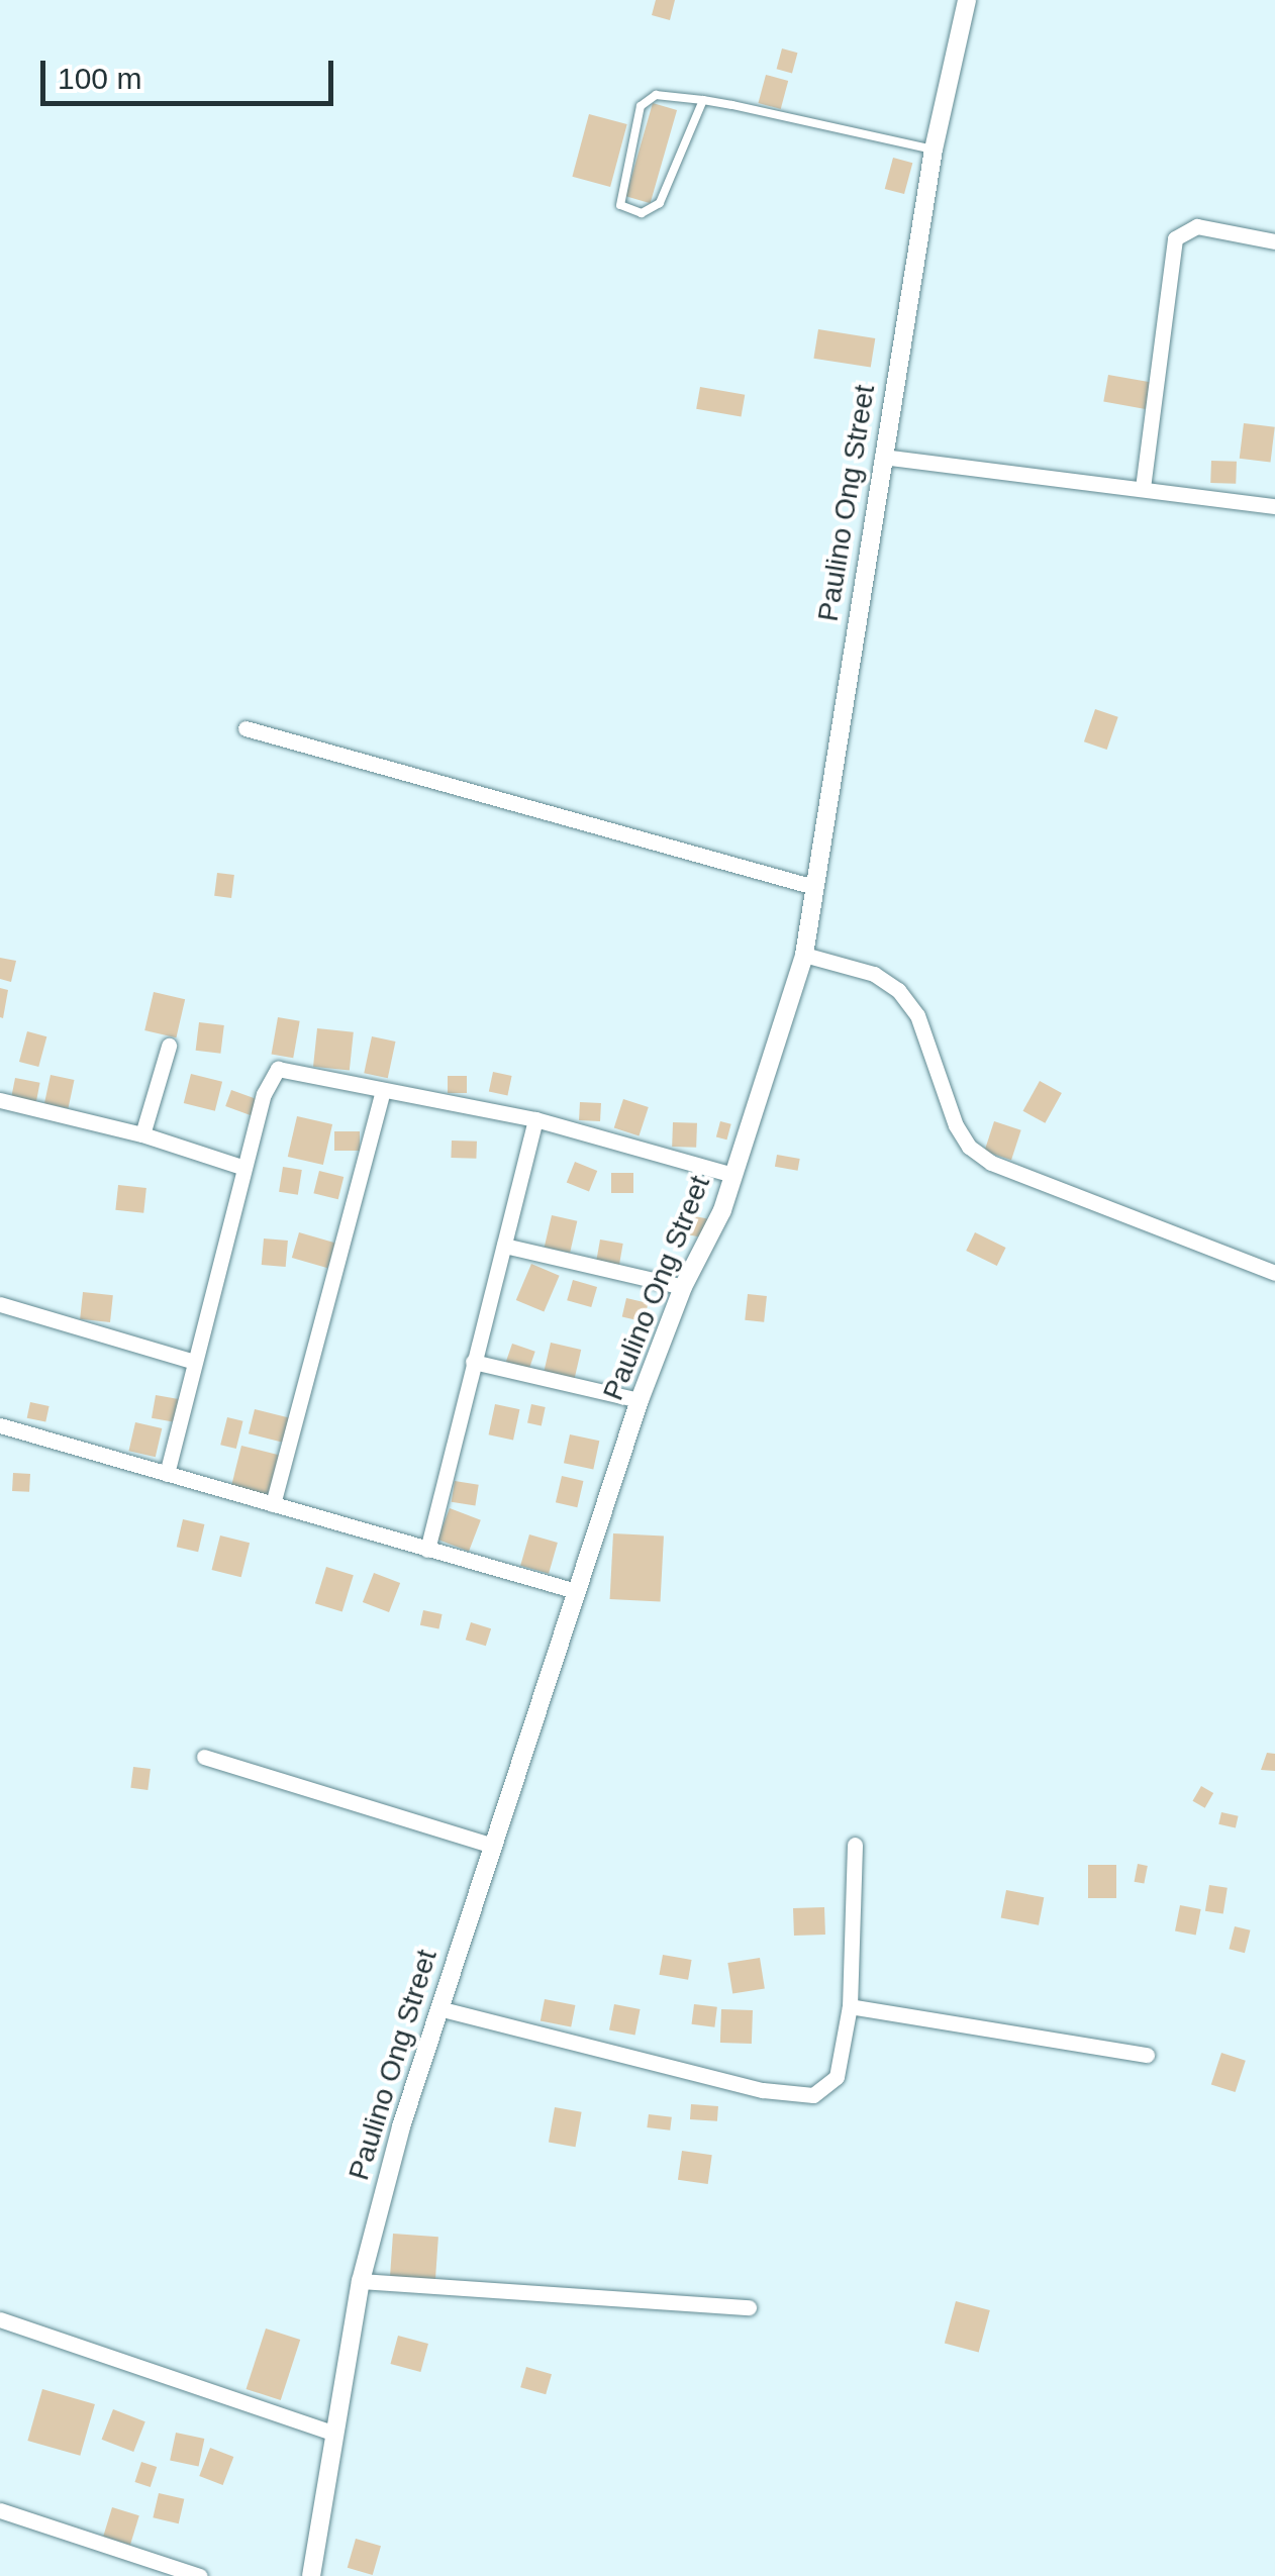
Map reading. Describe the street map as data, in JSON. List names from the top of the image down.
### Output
{
  "streets": {
    "street": ["Paulino Ong Street"]
  },
  "scale_bar": "100 m"
}
